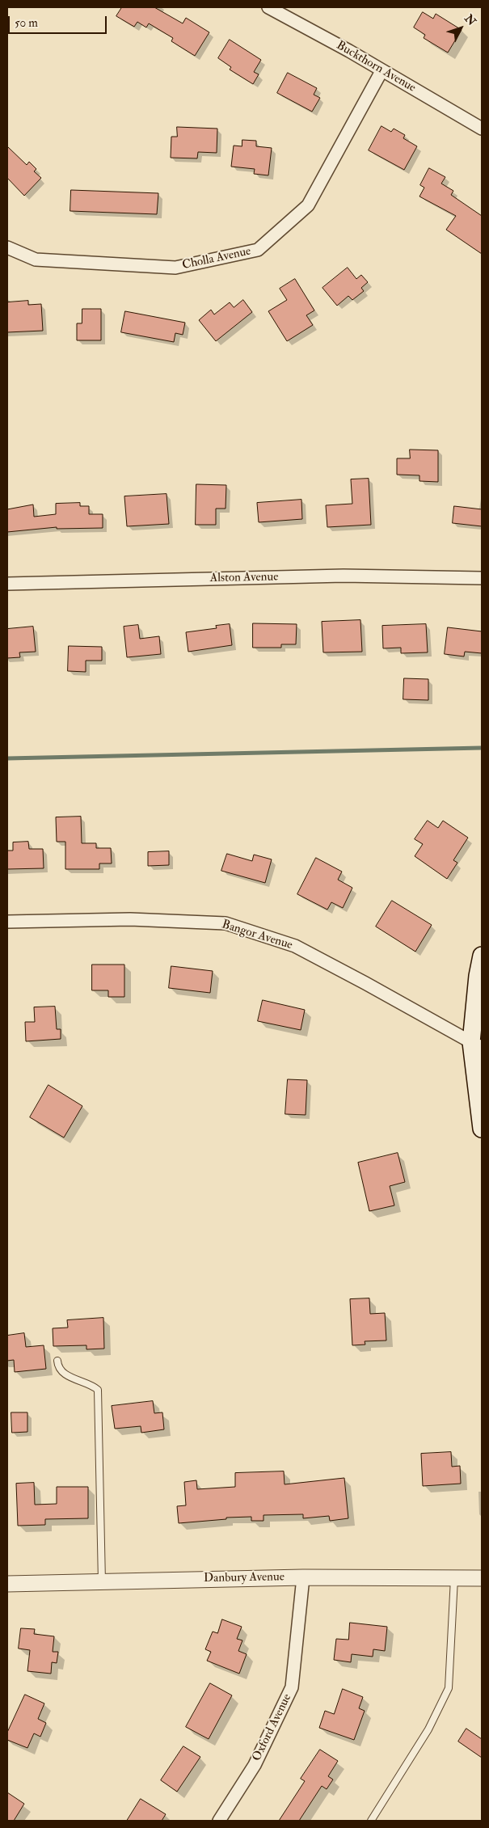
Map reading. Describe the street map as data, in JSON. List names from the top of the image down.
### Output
{
  "streets": {
    "street": [
      "Buckthorn Avenue",
      "Cholla Avenue",
      "Alston Avenue",
      "Bangor Avenue",
      "Danbury Avenue",
      "Oxford Avenue"
    ]
  },
  "crossings": [
    ["Buckthorn Avenue", "Cholla Avenue"],
    ["Danbury Avenue", "Oxford Avenue"]
  ],
  "scale_bar": "50 m",
  "north": "top right"
}
